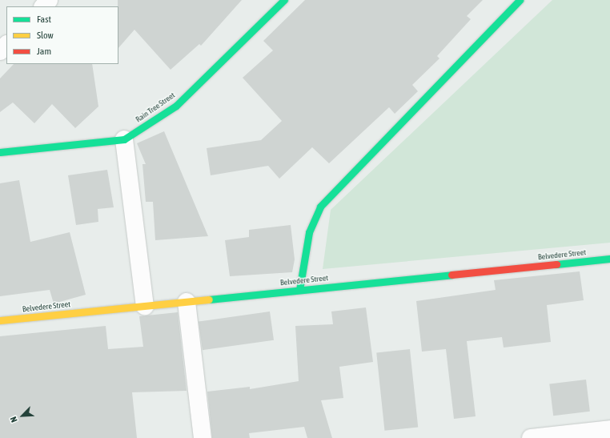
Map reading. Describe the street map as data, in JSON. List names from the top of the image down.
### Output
{
  "streets": {
    "street": ["Rain Tree Street", "Belvedere Street"]
  },
  "legend": ["Fast", "Slow", "Jam"],
  "north": "bottom left"
}
